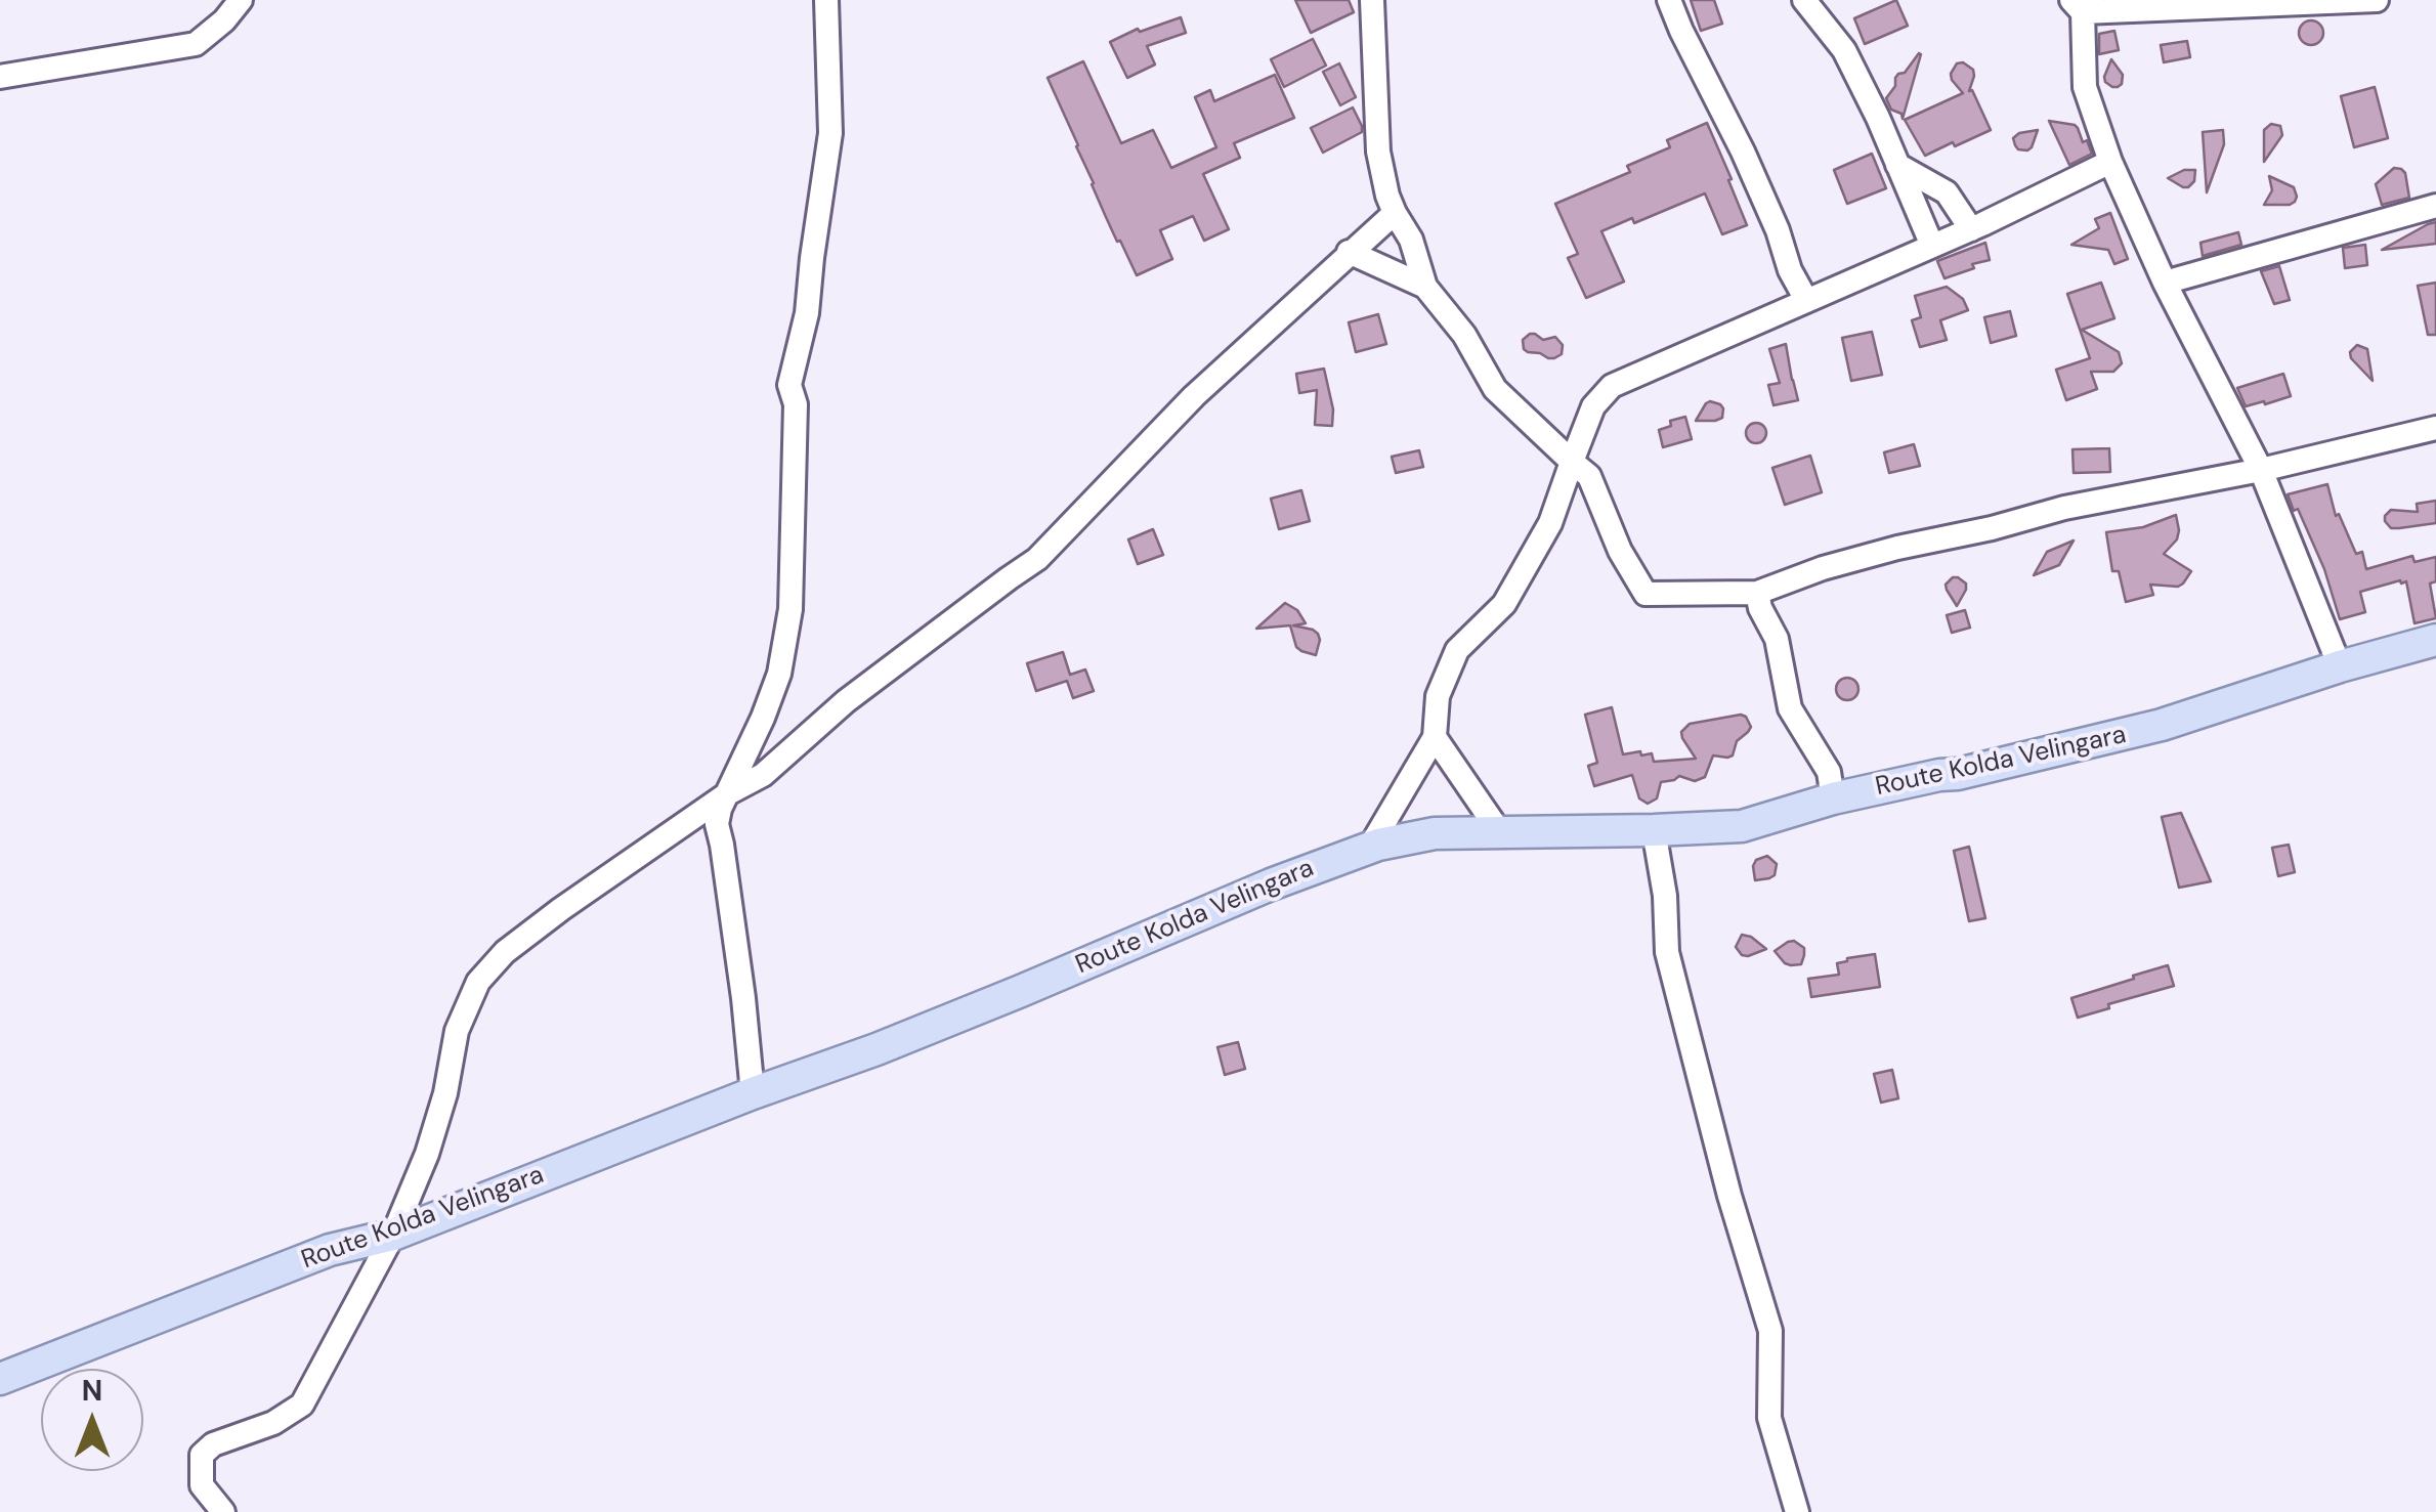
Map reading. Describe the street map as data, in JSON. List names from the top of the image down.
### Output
{
  "streets": {
    "main road": ["Route Kolda Velingara"]
  },
  "north": "top"
}
